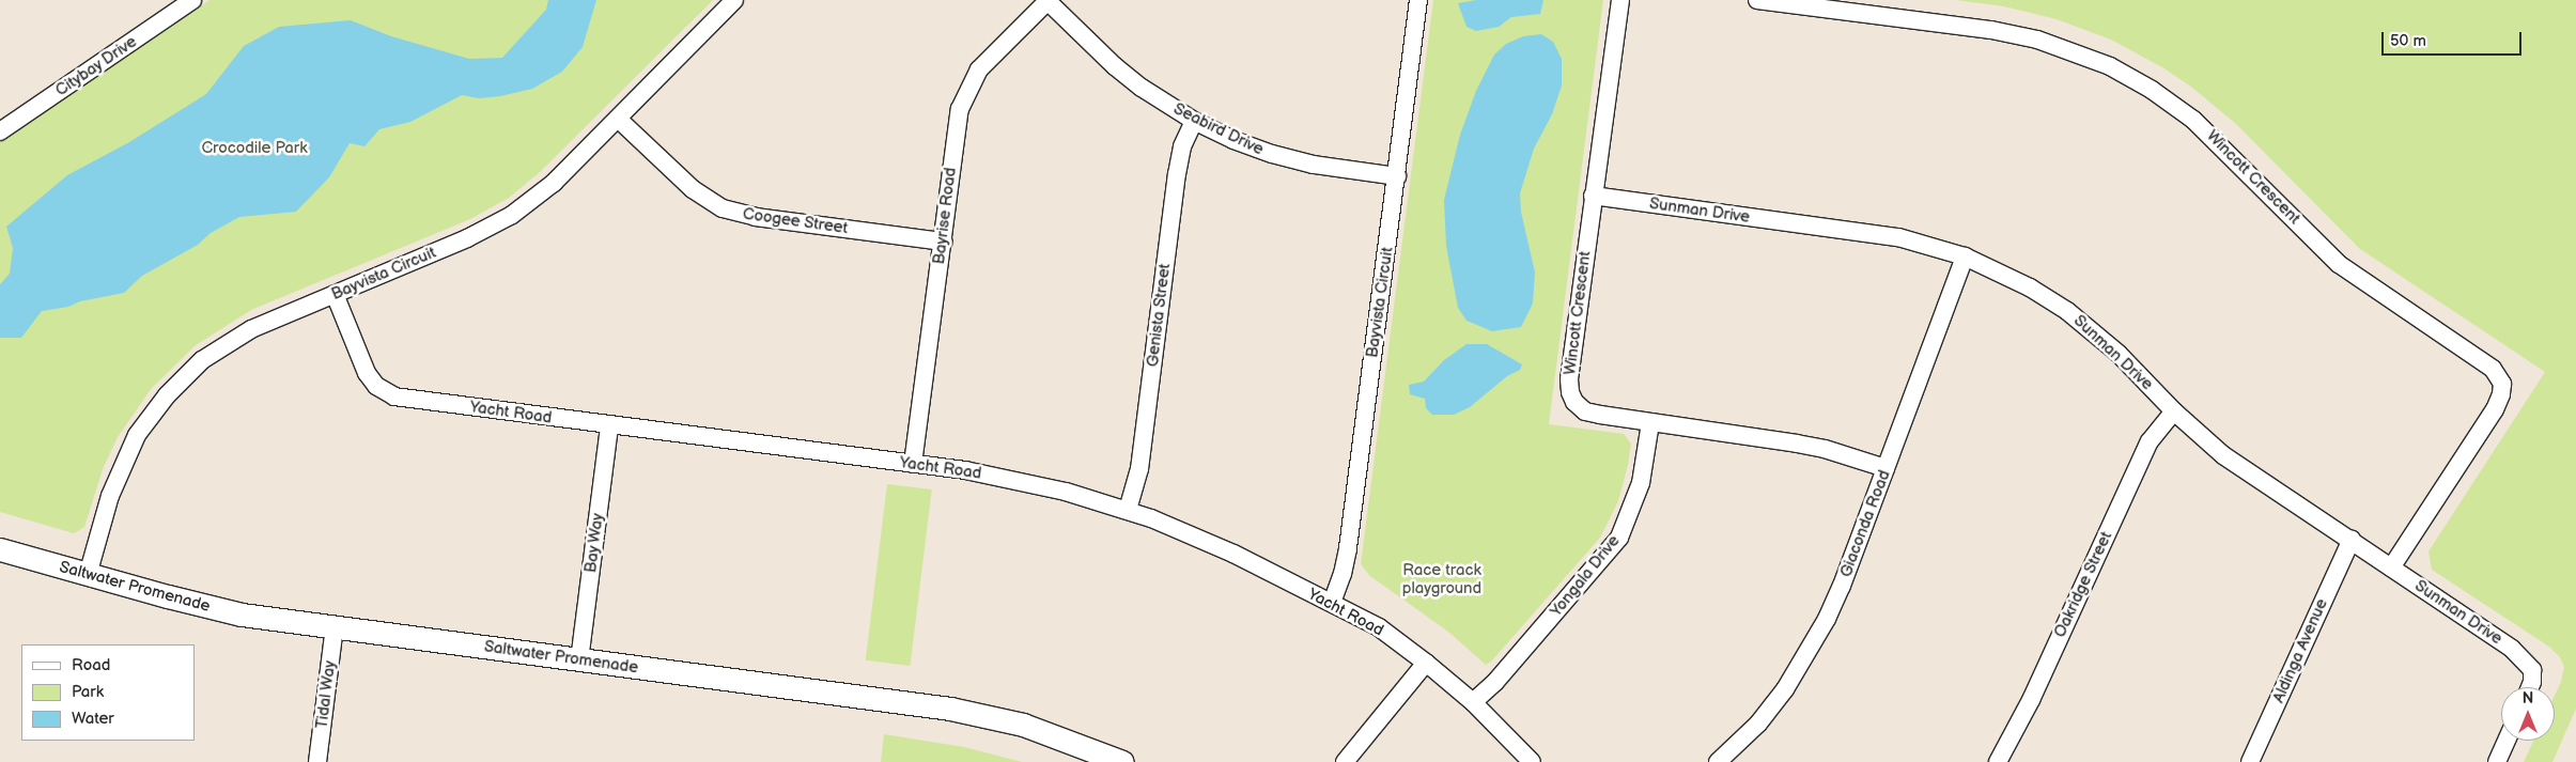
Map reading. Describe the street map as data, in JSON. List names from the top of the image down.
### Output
{
  "streets": {
    "street": [
      "Citybay Drive",
      "Seabird Drive",
      "Wincott Crescent",
      "Sunman Drive",
      "Bayrise Road",
      "Coogee Street",
      "Bayvista Circuit",
      "Genista Street",
      "Yacht Road",
      "Giaconda Road",
      "Bay Way",
      "Yongala Drive",
      "Oakridge Street",
      "Saltwater Promenade",
      "Aldinga Avenue",
      "Tidal Way"
    ]
  },
  "crossings": [
    ["Seabird Drive", "Bayrise Road"],
    ["Seabird Drive", "Bayvista Circuit"],
    ["Seabird Drive", "Genista Street"],
    ["Wincott Crescent", "Sunman Drive"],
    ["Wincott Crescent", "Giaconda Road"],
    ["Wincott Crescent", "Yongala Drive"],
    ["Sunman Drive", "Giaconda Road"],
    ["Sunman Drive", "Oakridge Street"],
    ["Sunman Drive", "Aldinga Avenue"],
    ["Bayrise Road", "Coogee Street"],
    ["Bayrise Road", "Yacht Road"],
    ["Coogee Street", "Bayvista Circuit"],
    ["Bayvista Circuit", "Yacht Road"],
    ["Bayvista Circuit", "Saltwater Promenade"],
    ["Genista Street", "Yacht Road"],
    ["Yacht Road", "Bay Way"],
    ["Yacht Road", "Yongala Drive"],
    ["Bay Way", "Saltwater Promenade"],
    ["Saltwater Promenade", "Tidal Way"]
  ],
  "parks": ["Crocodile Park", "Race track playground"],
  "legend": ["Road", "Park", "Water"],
  "scale_bar": "50 m",
  "north": "top"
}
